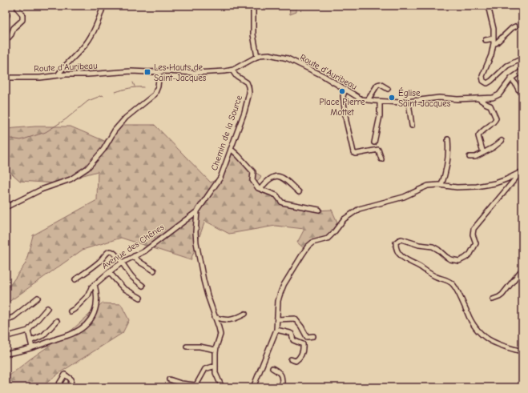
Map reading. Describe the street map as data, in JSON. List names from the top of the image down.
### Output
{
  "streets": {
    "street": ["Route d'Auribeau", "Chemin de la Source", "Avenue des Chênes"]
  },
  "crossings": [
    ["Route d'Auribeau", "Chemin de la Source"],
    ["Chemin de la Source", "Avenue des Chênes"]
  ],
  "places": {
    "transit": ["Les Hauts de Saint-Jacques"],
    "other": ["Place Pierre Mottet", "Église Saint-Jacques"]
  }
}
